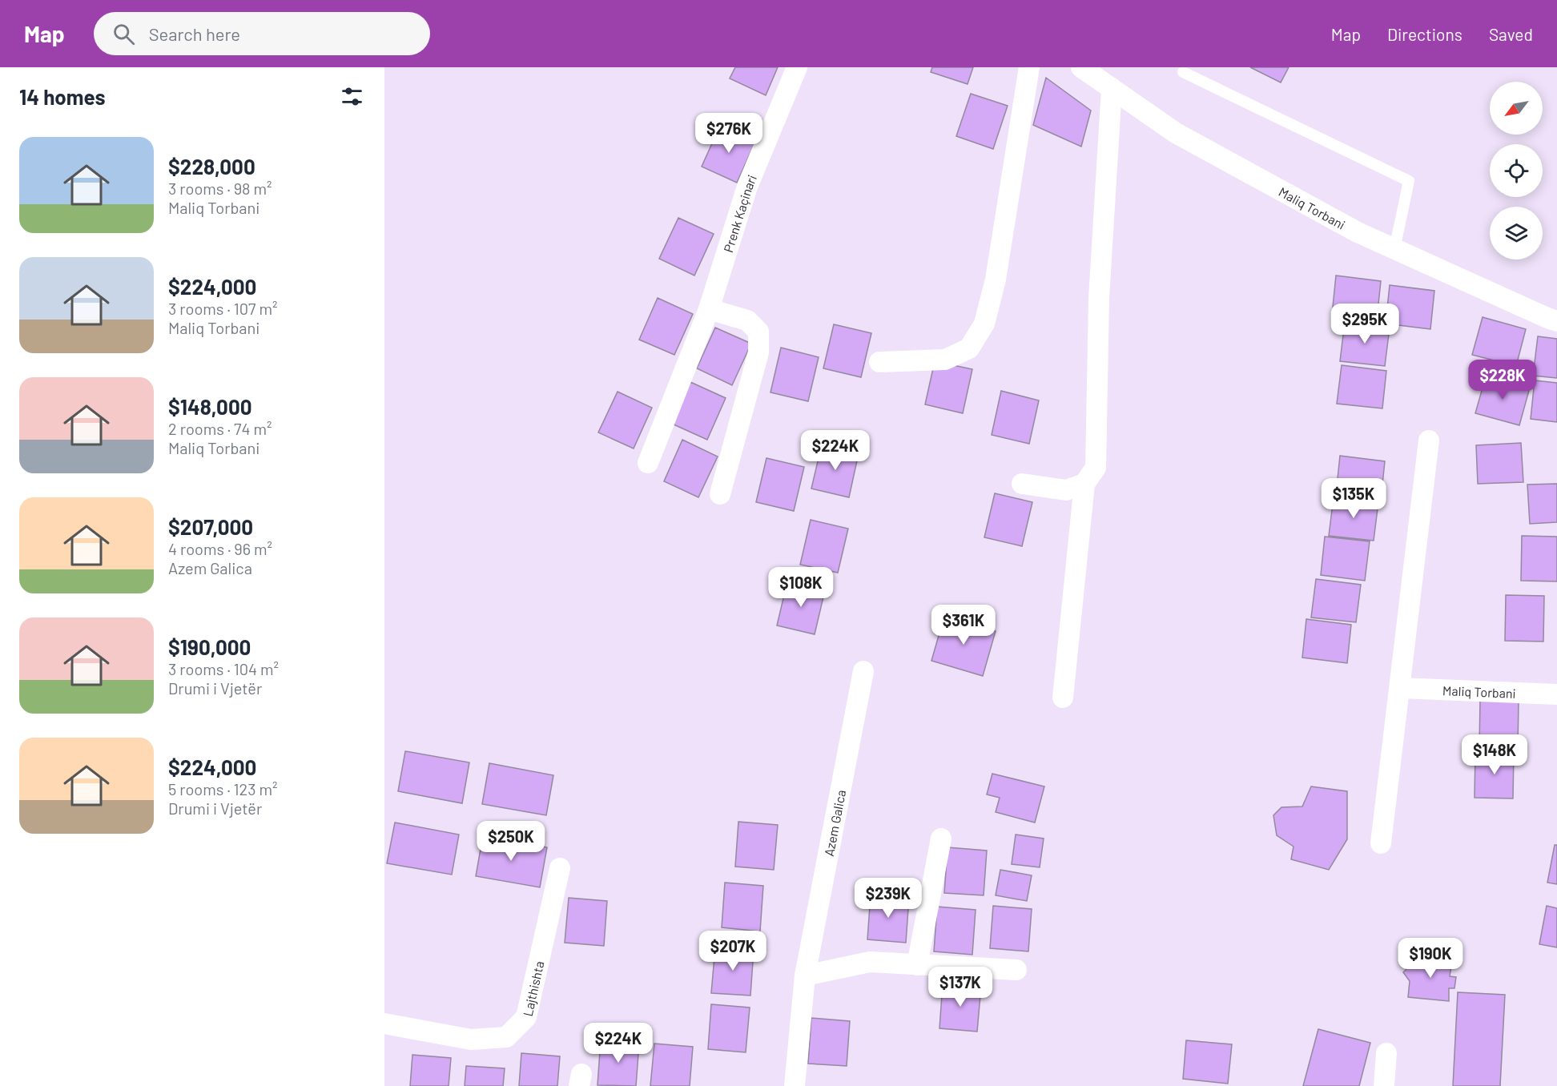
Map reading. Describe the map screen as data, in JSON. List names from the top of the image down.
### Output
{
  "streets": {
    "street": [
      "Maliq Torbani",
      "Prenk Kaçinari",
      "Azem Galica",
      "Lajthishta"
    ]
  },
  "north": "bottom left",
  "page": {
    "header": "Map",
    "search": "Search here",
    "nav": ["Map", "Directions", "Saved"],
    "heading": "14 homes",
    "price": [
      "$276K",
      "$295K",
      "$228K",
      "$224K",
      "$135K",
      "$108K",
      "$361K",
      "$148K",
      "$250K",
      "$239K",
      "$207K",
      "$190K",
      "$137K",
      "$224K"
    ],
    "list": [
      {
        "name": "$228,000",
        "note": "3 rooms · 98 m² · Maliq Torbani"
      },
      {
        "name": "$224,000",
        "note": "3 rooms · 107 m² · Maliq Torbani"
      },
      {
        "name": "$148,000",
        "note": "2 rooms · 74 m² · Maliq Torbani"
      },
      {
        "name": "$207,000",
        "note": "4 rooms · 96 m² · Azem Galica"
      },
      {
        "name": "$190,000",
        "note": "3 rooms · 104 m² · Drumi i Vjetër"
      },
      {
        "name": "$224,000",
        "note": "5 rooms · 123 m² · Drumi i Vjetër"
      }
    ]
  }
}
